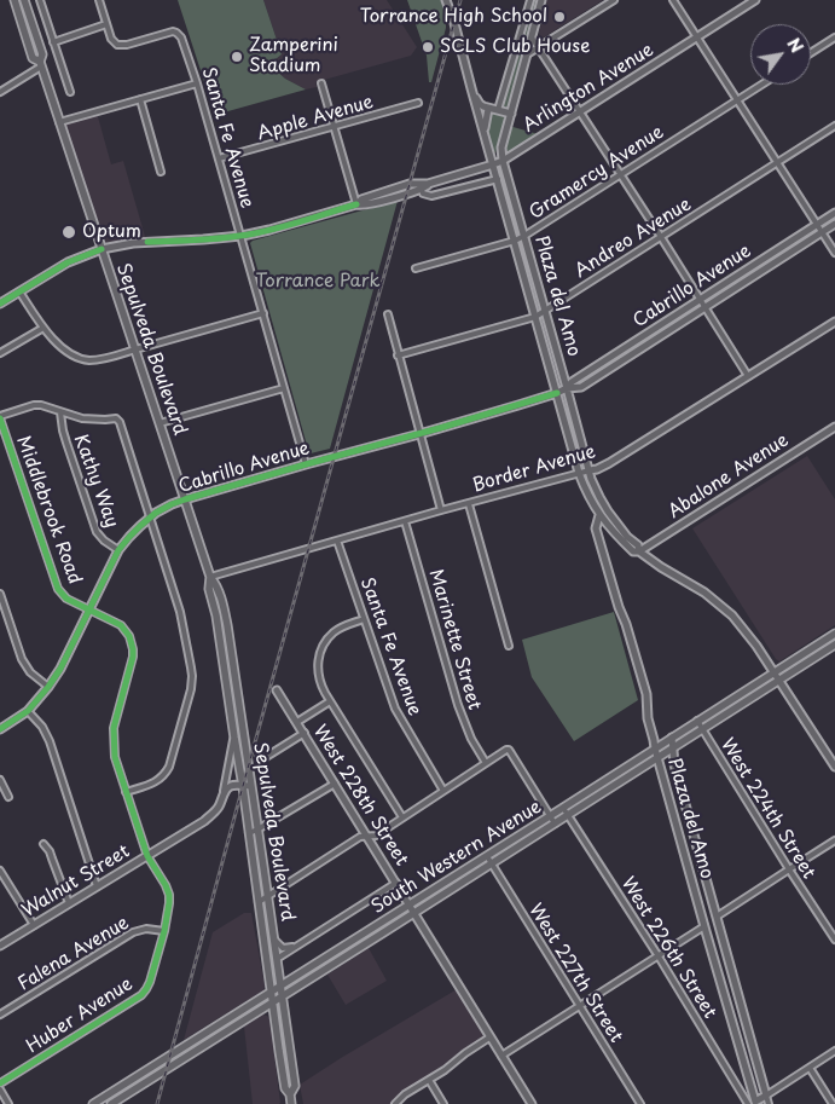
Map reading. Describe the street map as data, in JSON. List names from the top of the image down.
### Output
{
  "streets": {
    "main road": ["Sepulveda Boulevard", "South Western Avenue"],
    "street": [
      "Arlington Avenue",
      "Apple Avenue",
      "Santa Fe Avenue",
      "Gramercy Avenue",
      "Andreo Avenue",
      "Cabrillo Avenue",
      "Plaza del Amo",
      "Border Avenue",
      "Abalone Avenue",
      "Kathy Way",
      "Middlebrook Road",
      "Marinette Street",
      "West 228th Street",
      "West 224th Street",
      "Walnut Street",
      "West 226th Street",
      "Falena Avenue",
      "West 227th Street",
      "Huber Avenue"
    ]
  },
  "crossings": [
    ["Arlington Avenue", "Santa Fe Avenue"],
    ["Arlington Avenue", "Plaza del Amo"],
    ["Arlington Avenue", "Sepulveda Boulevard"],
    ["Apple Avenue", "Santa Fe Avenue"],
    ["Santa Fe Avenue", "Cabrillo Avenue"],
    ["Santa Fe Avenue", "Border Avenue"],
    ["Gramercy Avenue", "Plaza del Amo"],
    ["Andreo Avenue", "Plaza del Amo"],
    ["Cabrillo Avenue", "Plaza del Amo"],
    ["Cabrillo Avenue", "Sepulveda Boulevard"],
    ["Cabrillo Avenue", "Kathy Way"],
    ["Cabrillo Avenue", "Middlebrook Road"],
    ["Plaza del Amo", "Border Avenue"],
    ["Plaza del Amo", "Abalone Avenue"],
    ["Plaza del Amo", "South Western Avenue"],
    ["Plaza del Amo", "West 226th Street"],
    ["Sepulveda Boulevard", "Border Avenue"],
    ["Sepulveda Boulevard", "South Western Avenue"],
    ["Sepulveda Boulevard", "Walnut Street"],
    ["Border Avenue", "Marinette Street"],
    ["Middlebrook Road", "Walnut Street"],
    ["Middlebrook Road", "Huber Avenue"],
    ["West 228th Street", "South Western Avenue"],
    ["West 224th Street", "South Western Avenue"],
    ["South Western Avenue", "West 226th Street"],
    ["South Western Avenue", "West 227th Street"],
    ["Walnut Street", "Huber Avenue"],
    ["Falena Avenue", "Huber Avenue"]
  ],
  "parks": ["Torrance Park"],
  "places": [
    "Torrance High School",
    "SCLS Club House",
    "Zamperini Stadium",
    "Optum"
  ],
  "north": "top right"
}
